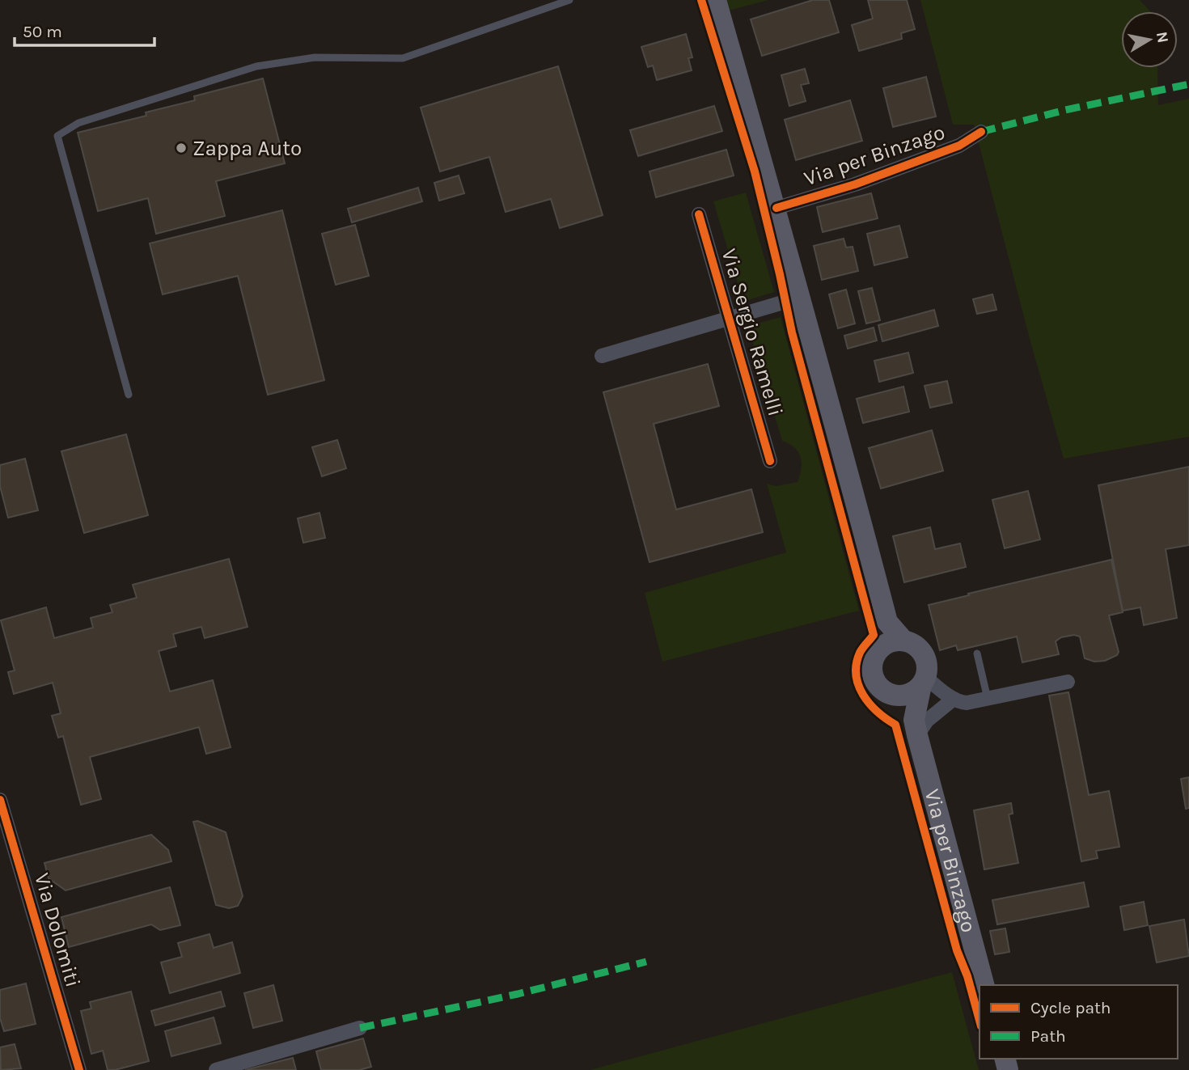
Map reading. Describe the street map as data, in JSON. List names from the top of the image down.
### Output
{
  "streets": {
    "main road": ["Via per Binzago"],
    "street": ["Via Sergio Ramelli", "Via Dolomiti"]
  },
  "crossings": [
    ["Via per Binzago", "Via Sergio Ramelli"]
  ],
  "places": ["Zappa Auto"],
  "legend": ["Cycle path", "Path"],
  "scale_bar": "50 m",
  "north": "right"
}
